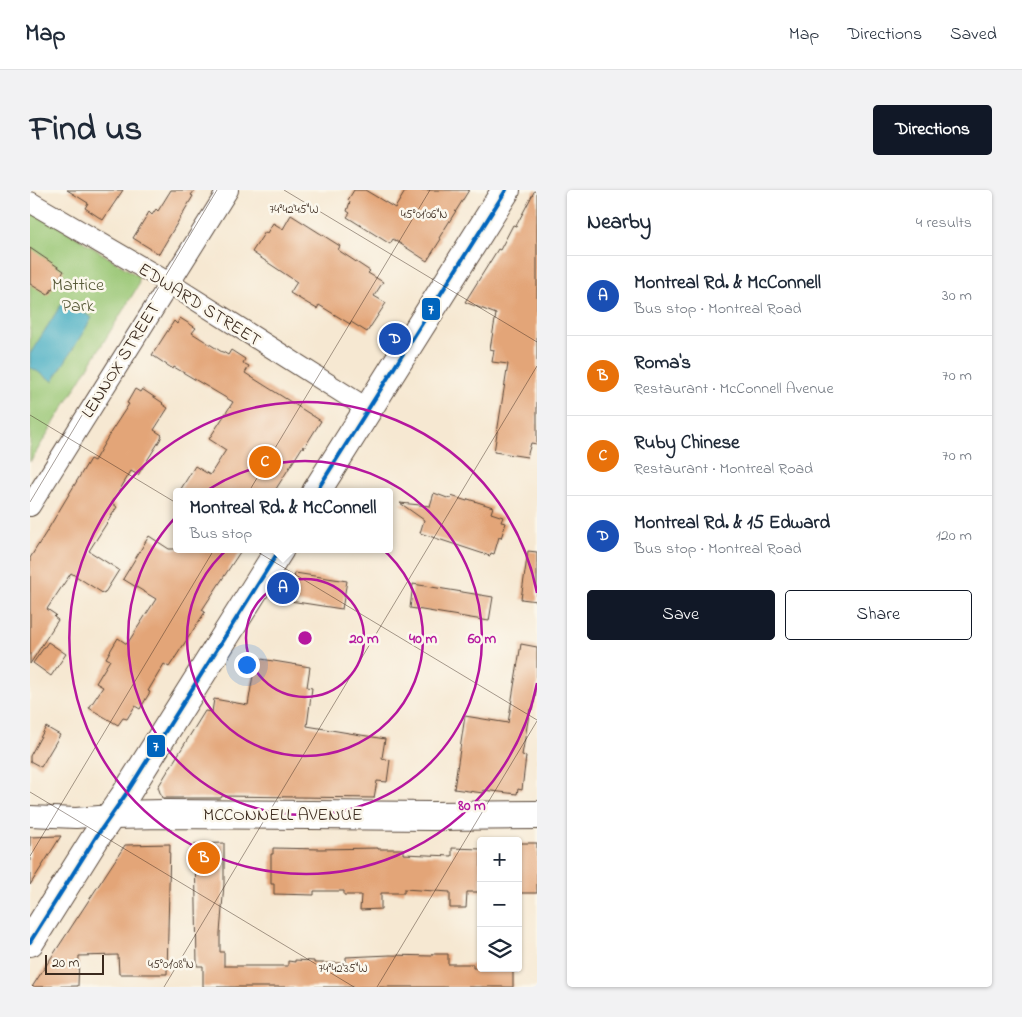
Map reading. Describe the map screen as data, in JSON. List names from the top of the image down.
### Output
{
  "streets": {
    "main road": ["MCCONNELL AVENUE"],
    "street": ["EDWARD STREET", "LENNOX STREET"]
  },
  "crossings": [
    ["EDWARD STREET", "LENNOX STREET"]
  ],
  "parks": ["Mattice Park"],
  "lines": ["transit line 7"],
  "scale_bar": "20 m",
  "page": {
    "header": "Map",
    "nav": ["Map", "Directions", "Saved"],
    "title": "Find us",
    "buttons": [
      "Directions",
      ["Save", "Share"]
    ],
    "heading": ["Nearby", "4 results"],
    "list": [
      {
        "mark": "A",
        "name": "Montreal Rd. & McConnell",
        "note": "Bus stop · Montreal Road",
        "value": "30 m"
      },
      {
        "mark": "B",
        "name": "Roma's",
        "note": "Restaurant · McConnell Avenue",
        "value": "70 m"
      },
      {
        "mark": "C",
        "name": "Ruby Chinese",
        "note": "Restaurant · Montreal Road",
        "value": "70 m"
      },
      {
        "mark": "D",
        "name": "Montreal Rd. & 15 Edward",
        "note": "Bus stop · Montreal Road",
        "value": "120 m"
      }
    ],
    "pins": [
      "D",
      "C",
      "A",
      "B"
    ],
    "popup": ["Montreal Rd. & McConnell", "Bus stop"],
    "map_buttons": ["+", "−"],
    "scale": "20 m"
  },
  "coordinates": [
    "74°42'45\"W",
    "45°01'06\"N",
    "45°01'08\"N",
    "74°42'35\"W"
  ],
  "rings": [
    "20 m",
    "40 m",
    "60 m",
    "80 m"
  ]
}
